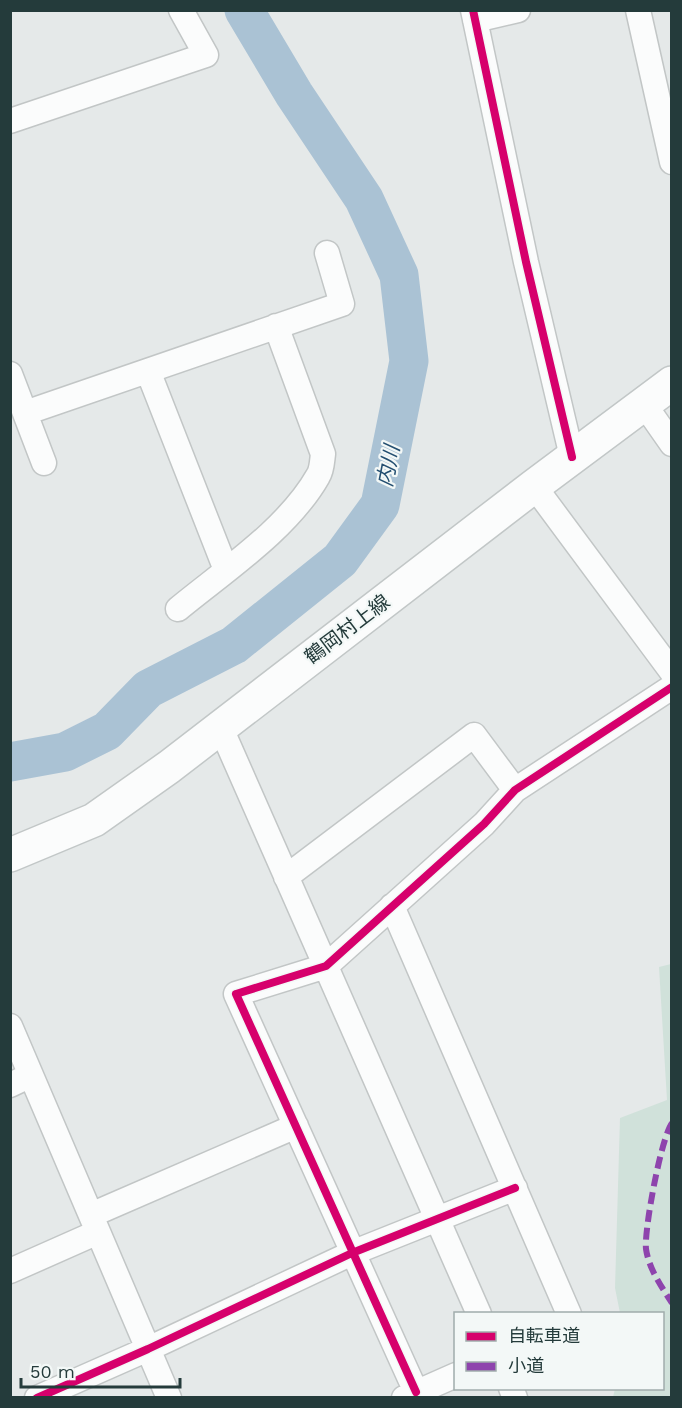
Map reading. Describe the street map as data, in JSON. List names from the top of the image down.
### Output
{
  "streets": {
    "main road": ["鶴岡村上線"]
  },
  "water": ["内川"],
  "legend": ["自転車道", "小道"],
  "scale_bar": "50 m"
}
